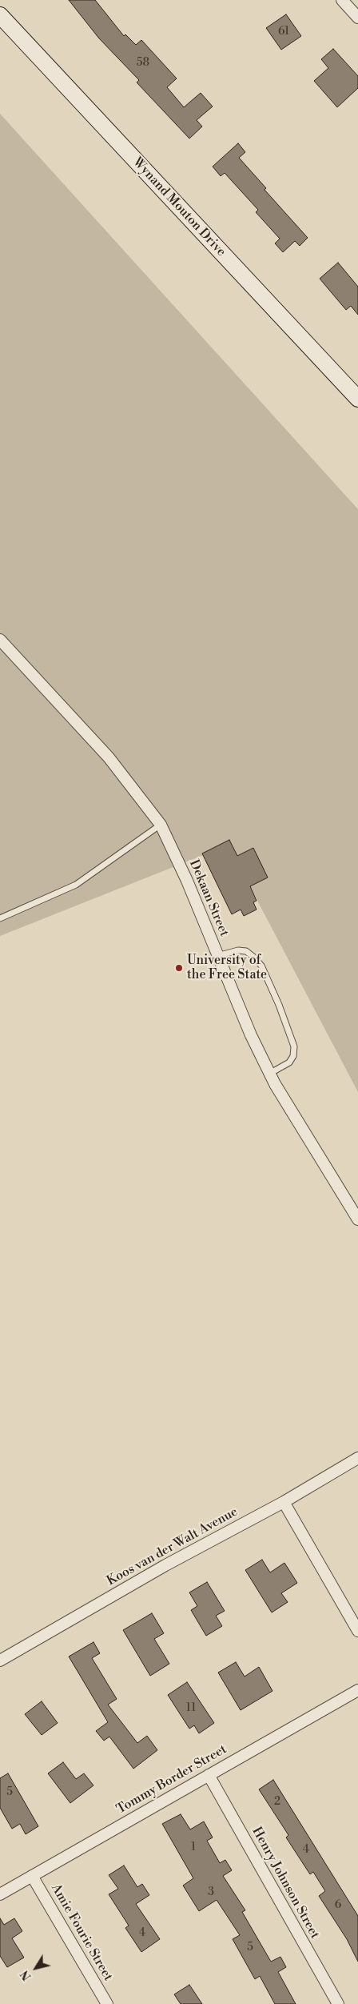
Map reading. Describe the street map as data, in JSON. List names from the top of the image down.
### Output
{
  "streets": {
    "street": [
      "Wynand Mouton Drive",
      "Dekaan Street",
      "Koos van der Walt Avenue",
      "Tommy Border Street",
      "Henry Johnson Street",
      "Amie Fourie Street"
    ]
  },
  "crossings": [
    ["Tommy Border Street", "Henry Johnson Street"],
    ["Tommy Border Street", "Amie Fourie Street"]
  ],
  "places": ["University of the Free State"],
  "house_numbers": [
    "61",
    "58",
    "11",
    "5",
    "2",
    "1",
    "4",
    "3",
    "6",
    "4",
    "5"
  ],
  "north": "bottom left"
}
